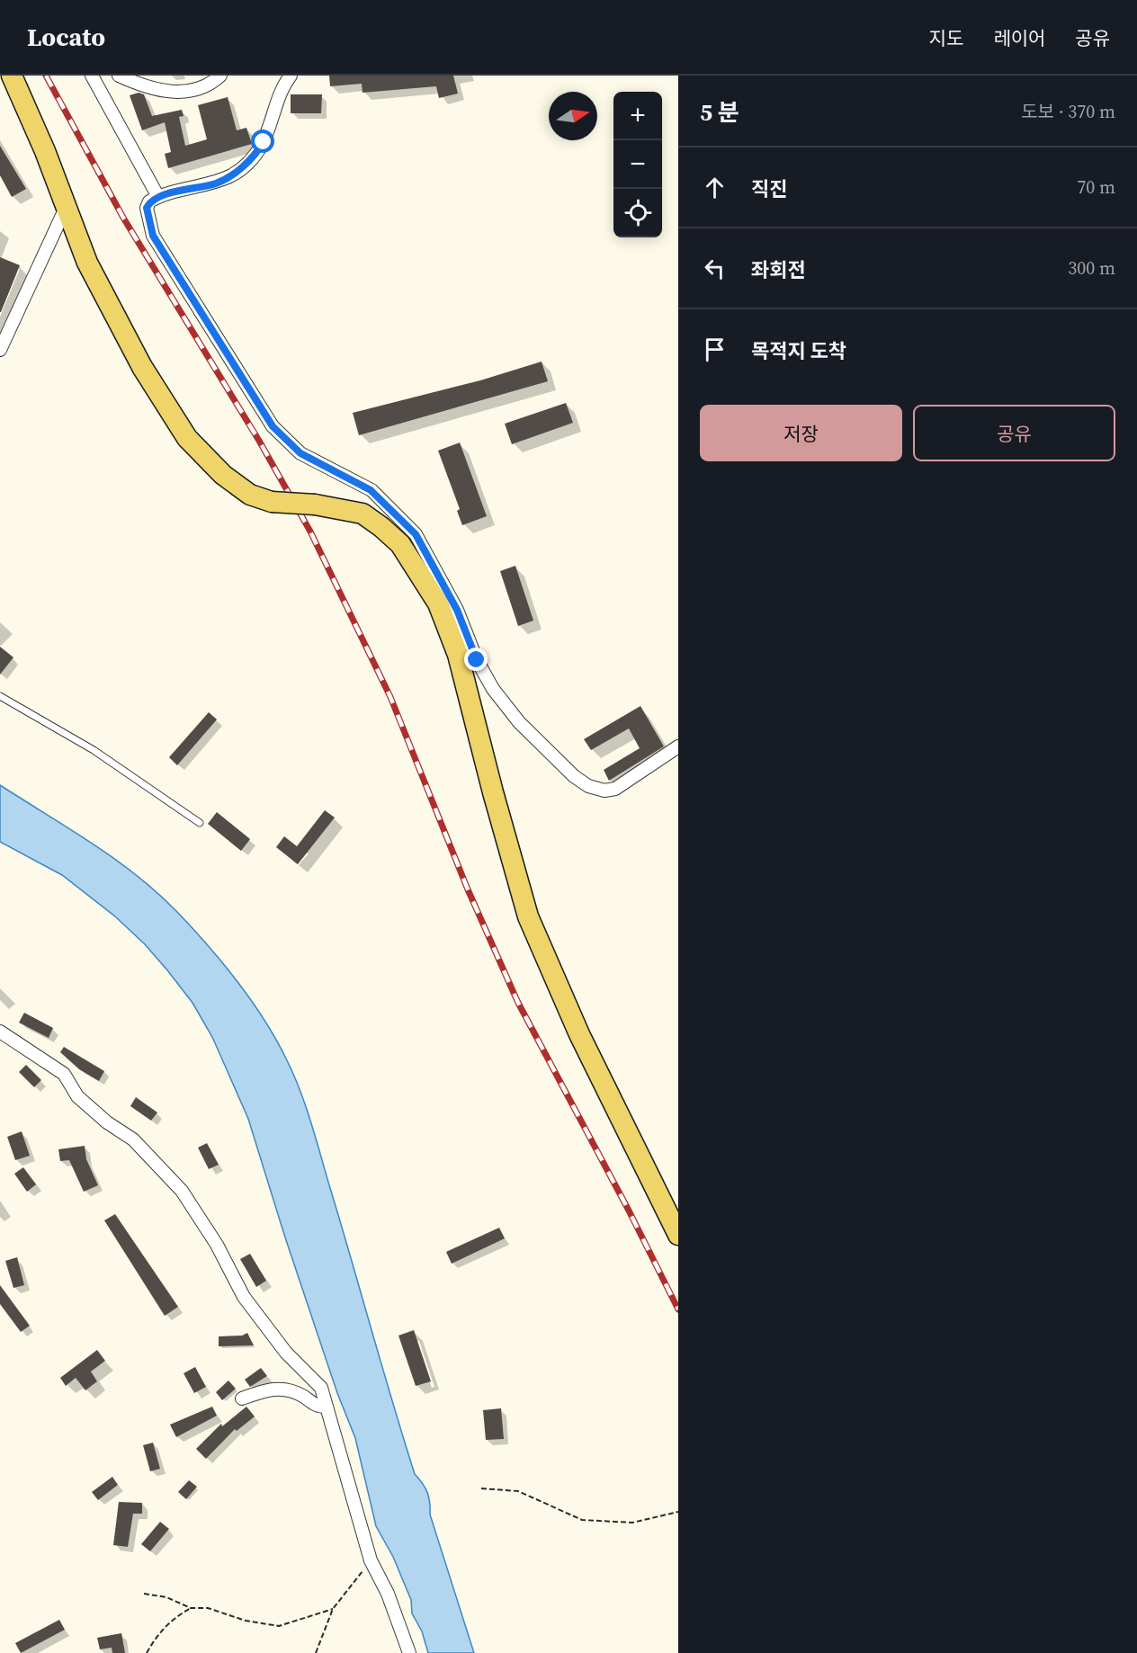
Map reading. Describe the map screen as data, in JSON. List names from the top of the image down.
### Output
{
  "north": "right",
  "page": {
    "header": "Locato",
    "nav": ["지도", "레이어", "공유"],
    "heading": ["5 분", "도보 · 370 m"],
    "map_buttons": ["+", "−"],
    "list": [
      ["직진", "70 m"],
      ["좌회전", "300 m"],
      "목적지 도착"
    ],
    "buttons": ["저장", "공유"]
  }
}
